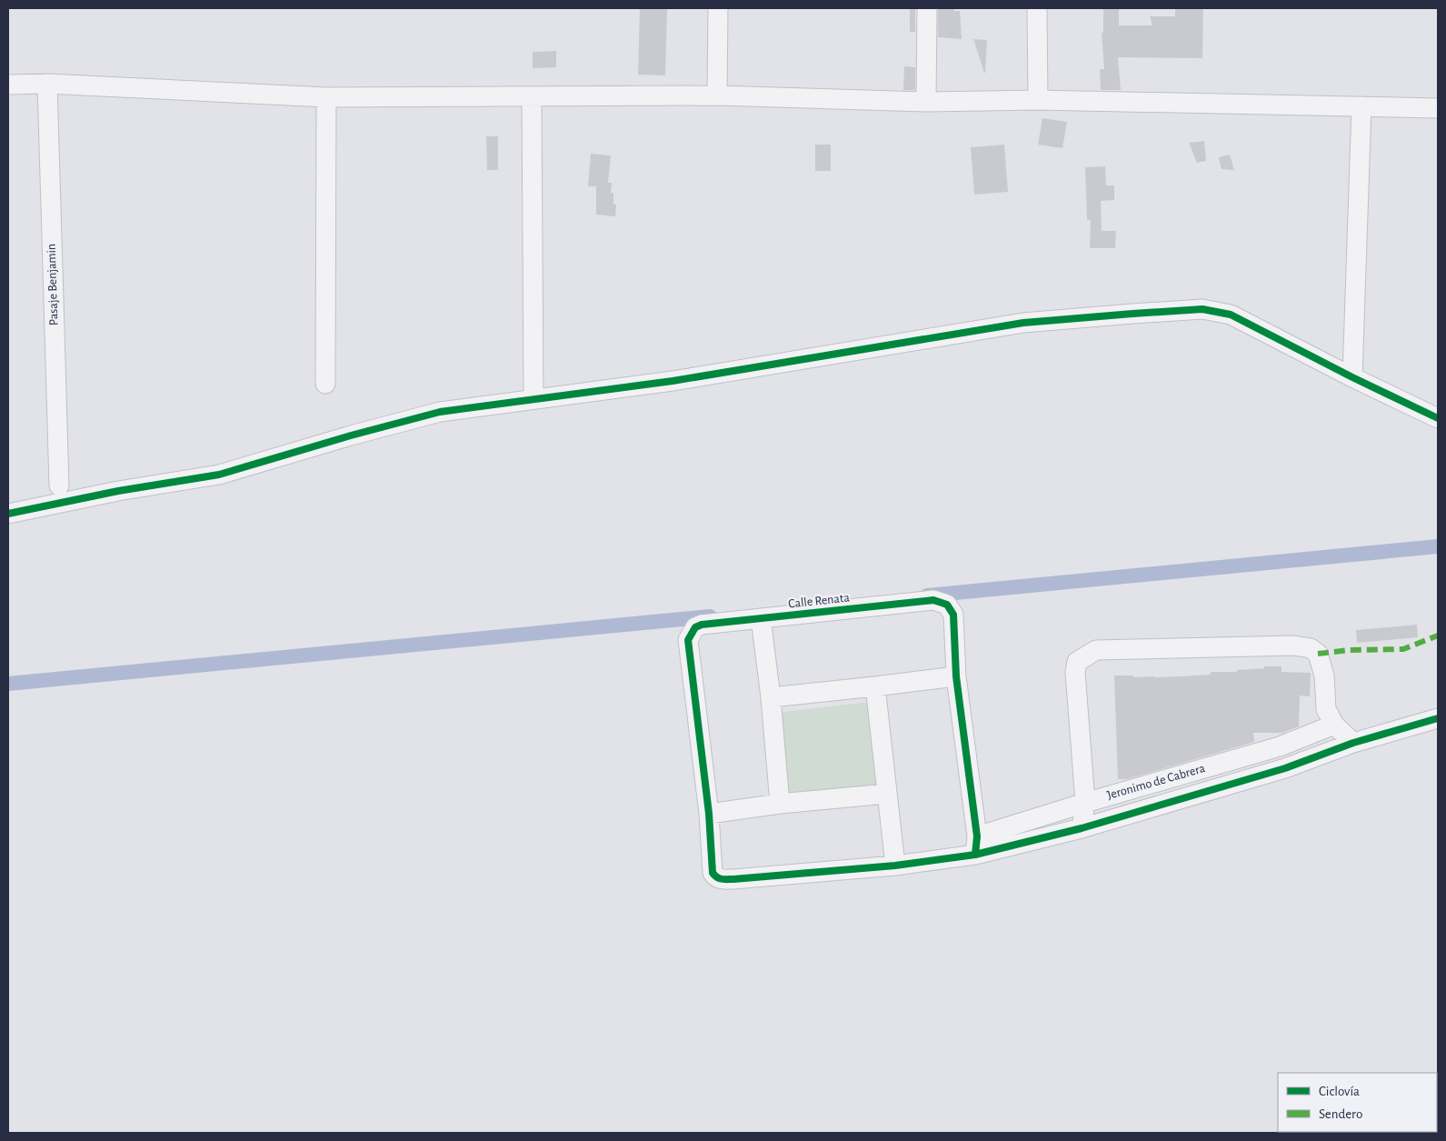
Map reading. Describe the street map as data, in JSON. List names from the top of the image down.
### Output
{
  "streets": {
    "street": ["Pasaje Benjamin", "Calle Renata", "Jeronimo de Cabrera"]
  },
  "legend": ["Ciclovía", "Sendero"]
}
